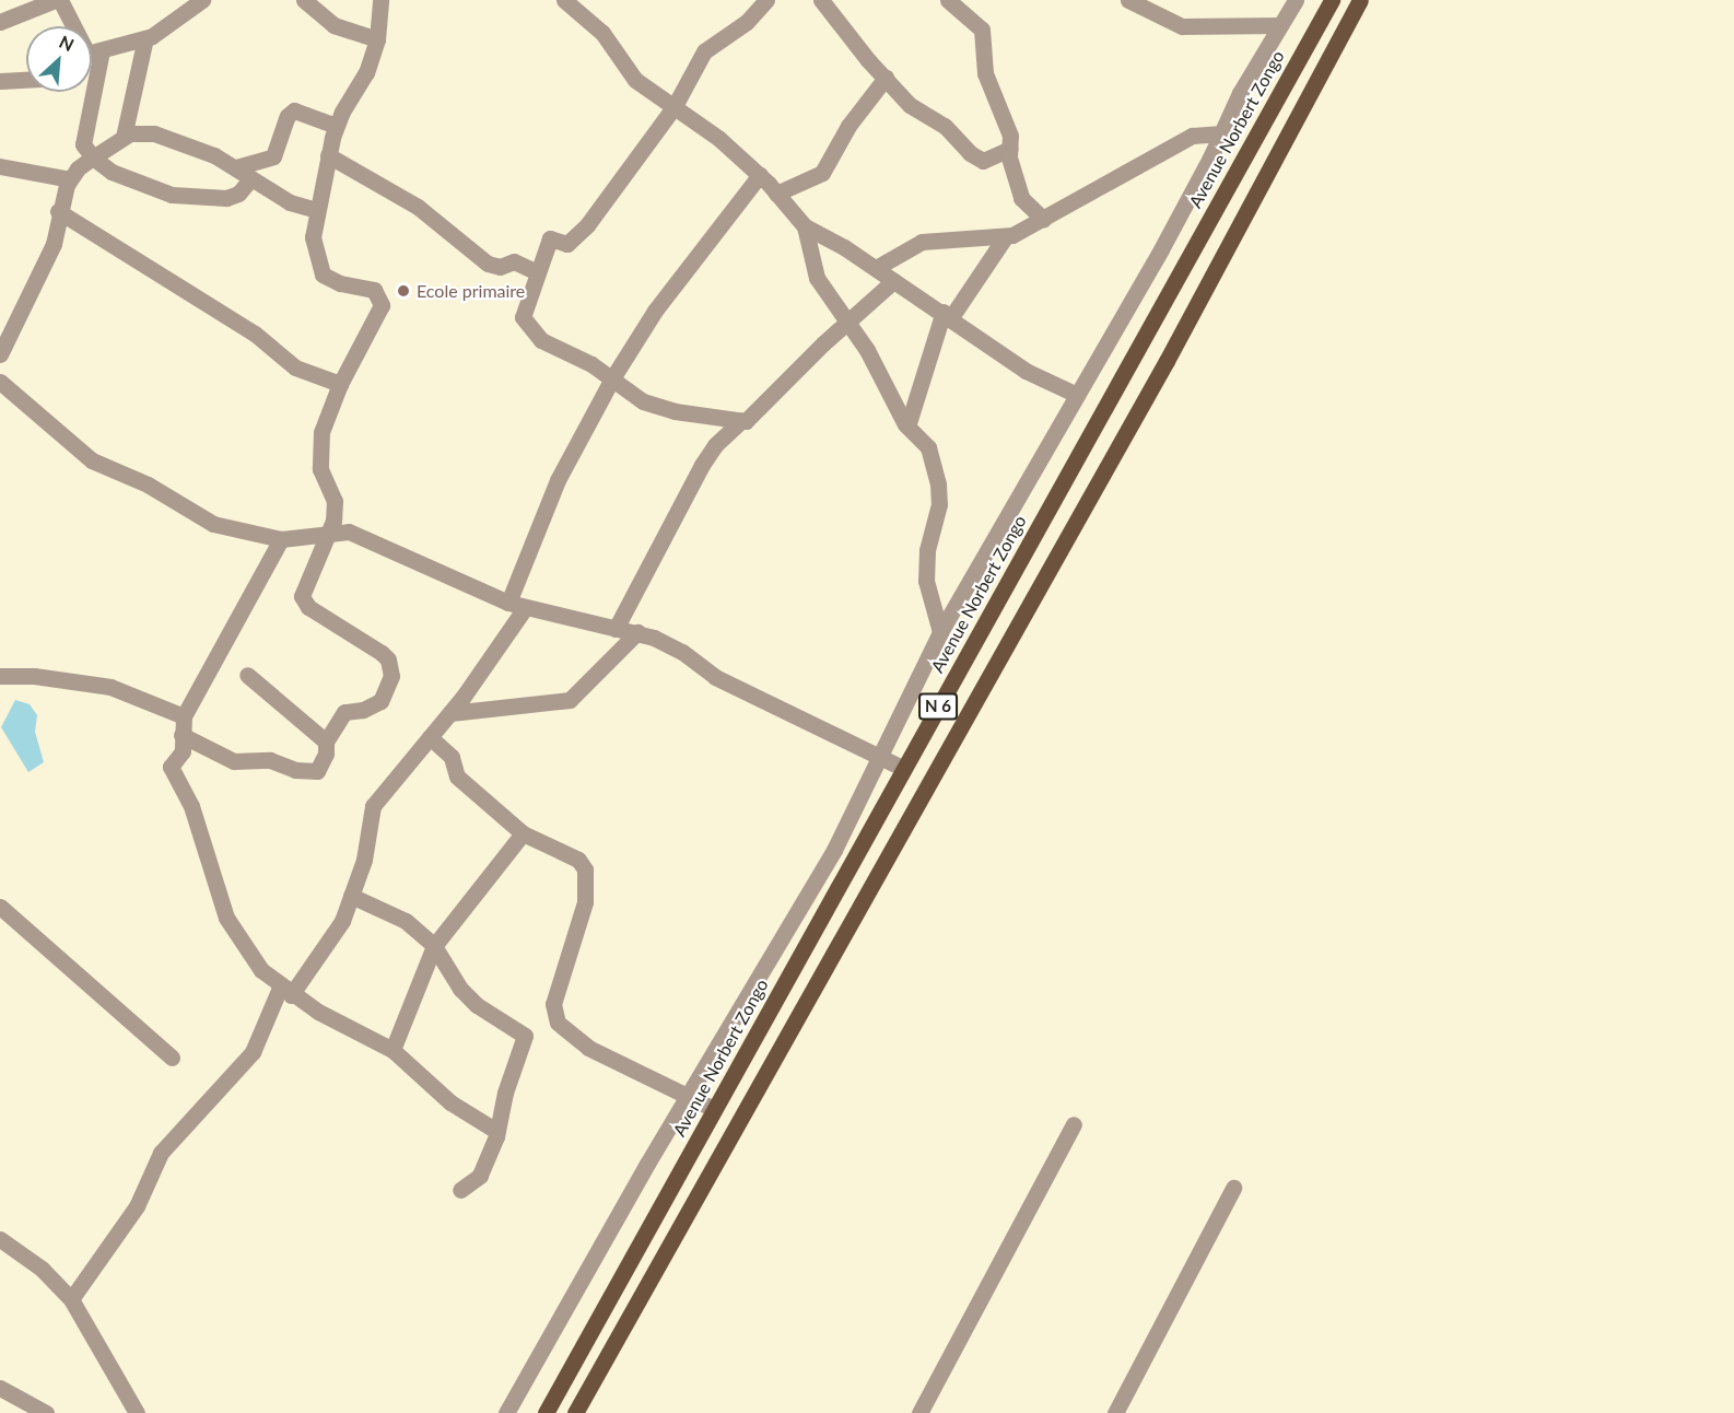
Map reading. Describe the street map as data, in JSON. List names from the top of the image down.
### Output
{
  "streets": {
    "main road": ["Avenue Norbert Zongo", "N 6"]
  },
  "places": ["Ecole primaire"],
  "north": "top right"
}
